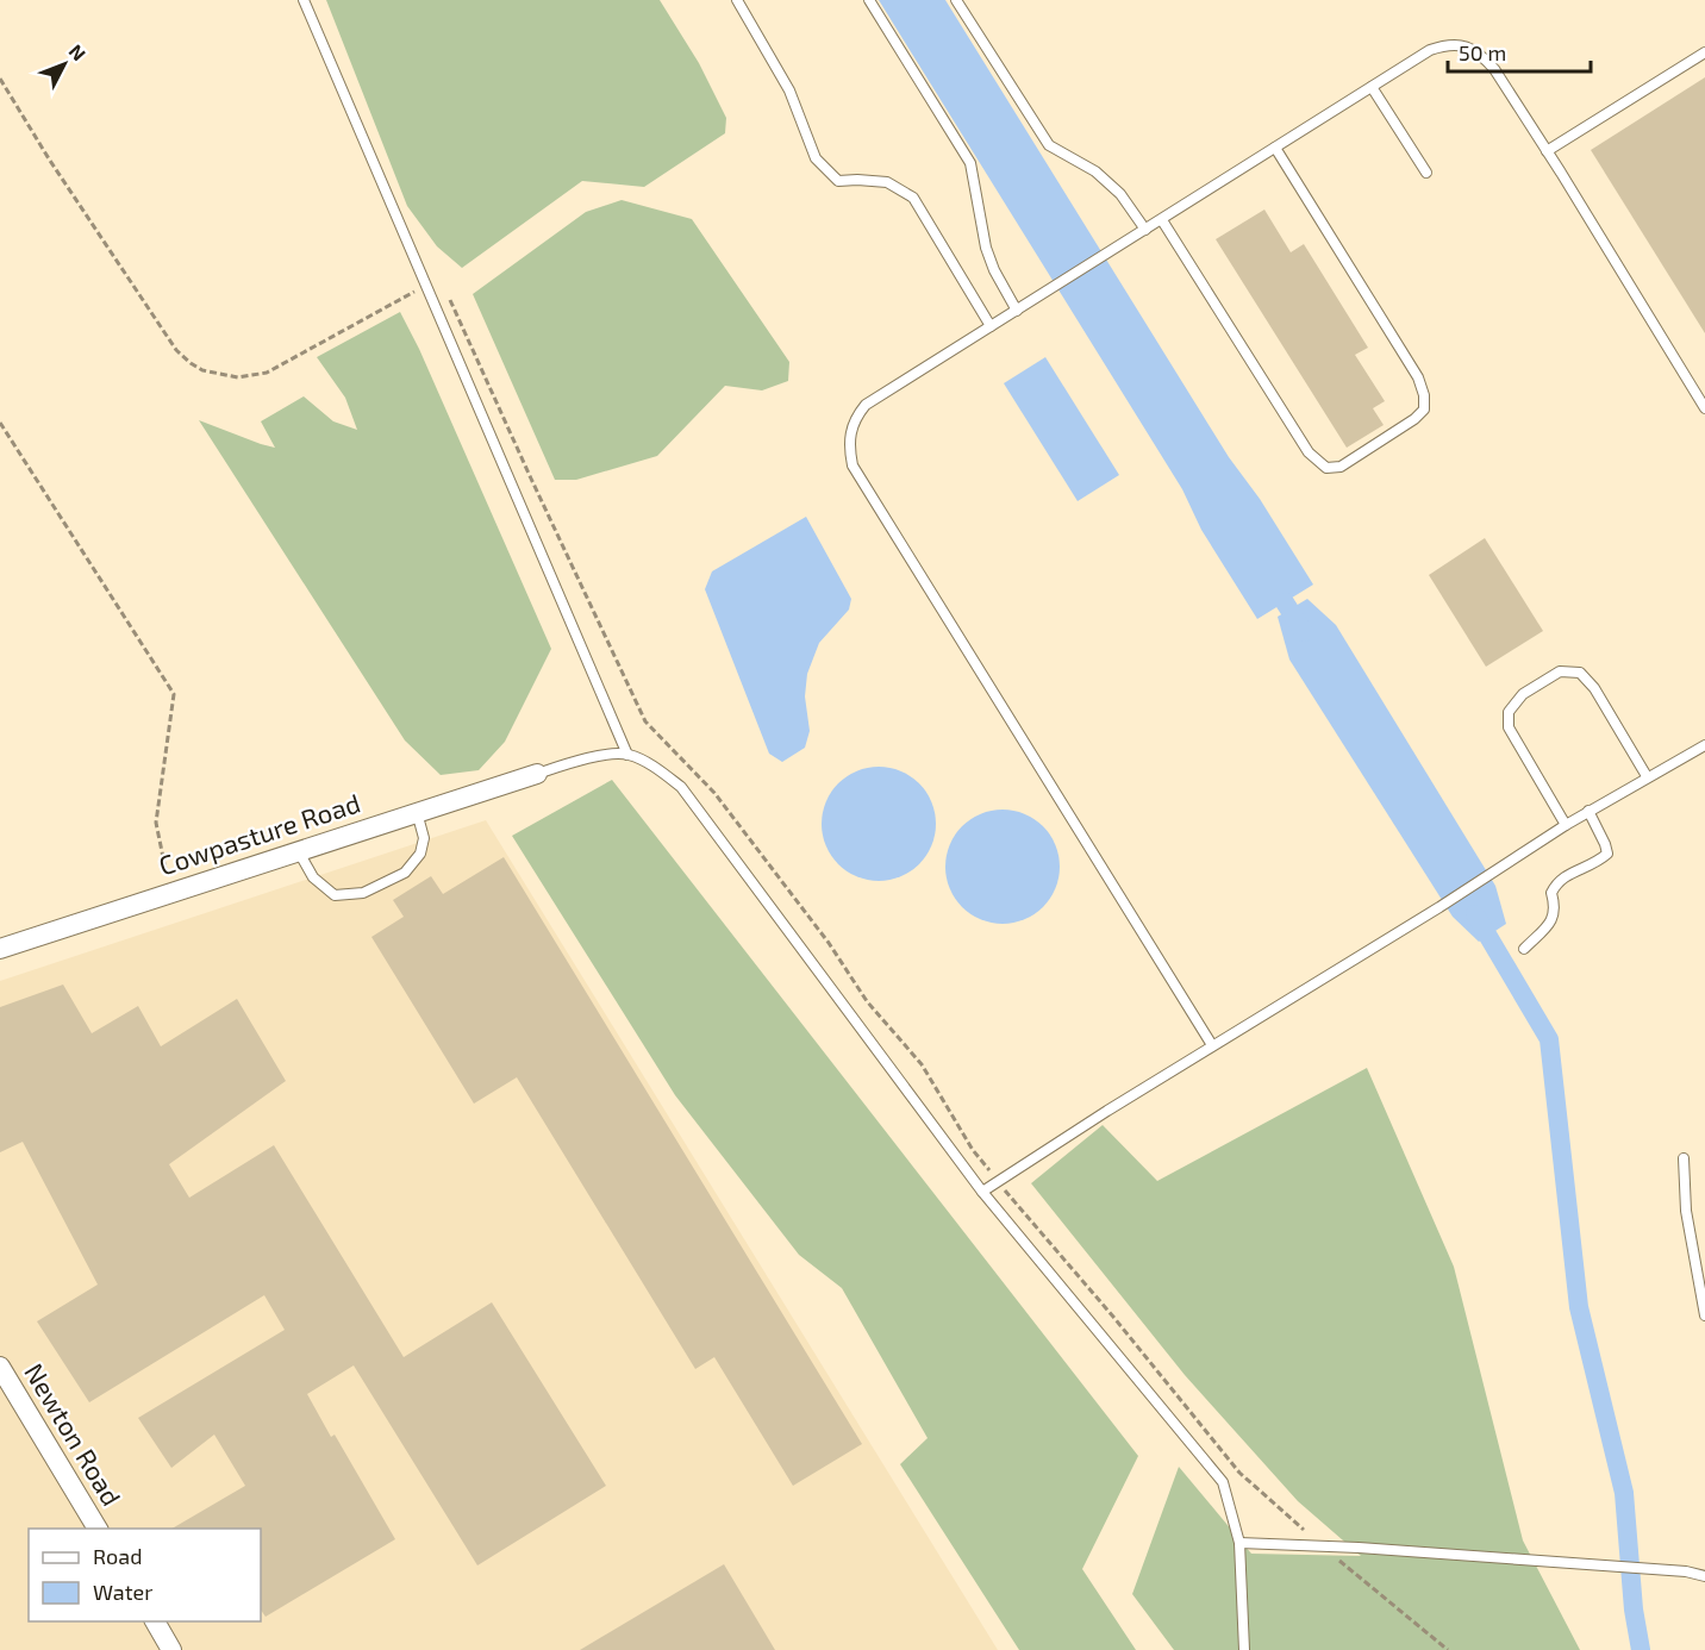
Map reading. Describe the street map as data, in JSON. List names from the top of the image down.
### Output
{
  "streets": {
    "street": ["Cowpasture Road", "Newton Road"]
  },
  "legend": ["Road", "Water"],
  "scale_bar": "50 m",
  "north": "top right"
}
